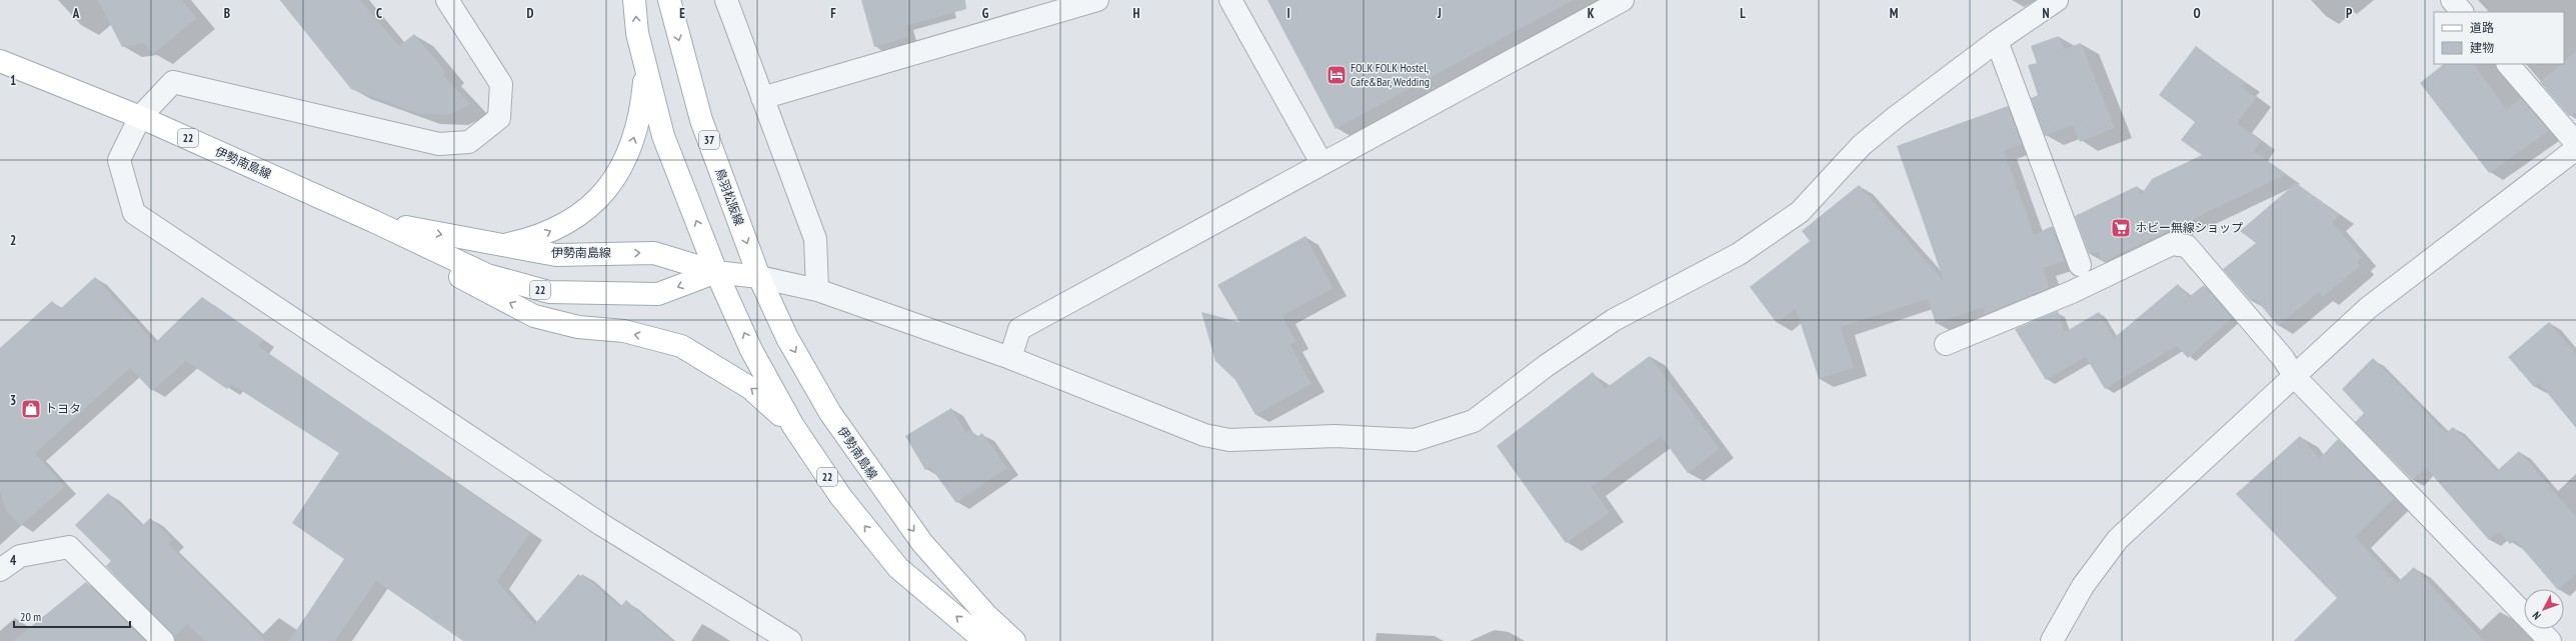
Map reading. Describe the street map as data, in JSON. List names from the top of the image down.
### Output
{
  "streets": {
    "main road": [
      "22",
      "37",
      "伊勢南島線",
      "鳥羽松阪線"
    ]
  },
  "crossings": [
    ["22", "伊勢南島線"],
    ["伊勢南島線", "鳥羽松阪線"]
  ],
  "places": {
    "hotel": ["FOLK FOLK Hostel, Cafe&Bar, Wedding"],
    "supermarket": ["ホビー無線ショップ"],
    "shop": ["トヨタ"]
  },
  "legend": ["道路", "建物"],
  "scale_bar": "20 m",
  "north": "bottom left",
  "grid": {
    "columns": [
      "A",
      "B",
      "C",
      "D",
      "E",
      "F",
      "G",
      "H",
      "I",
      "J",
      "K",
      "L",
      "M",
      "N",
      "O",
      "P"
    ],
    "rows": [
      "1",
      "2",
      "3",
      "4"
    ]
  }
}
